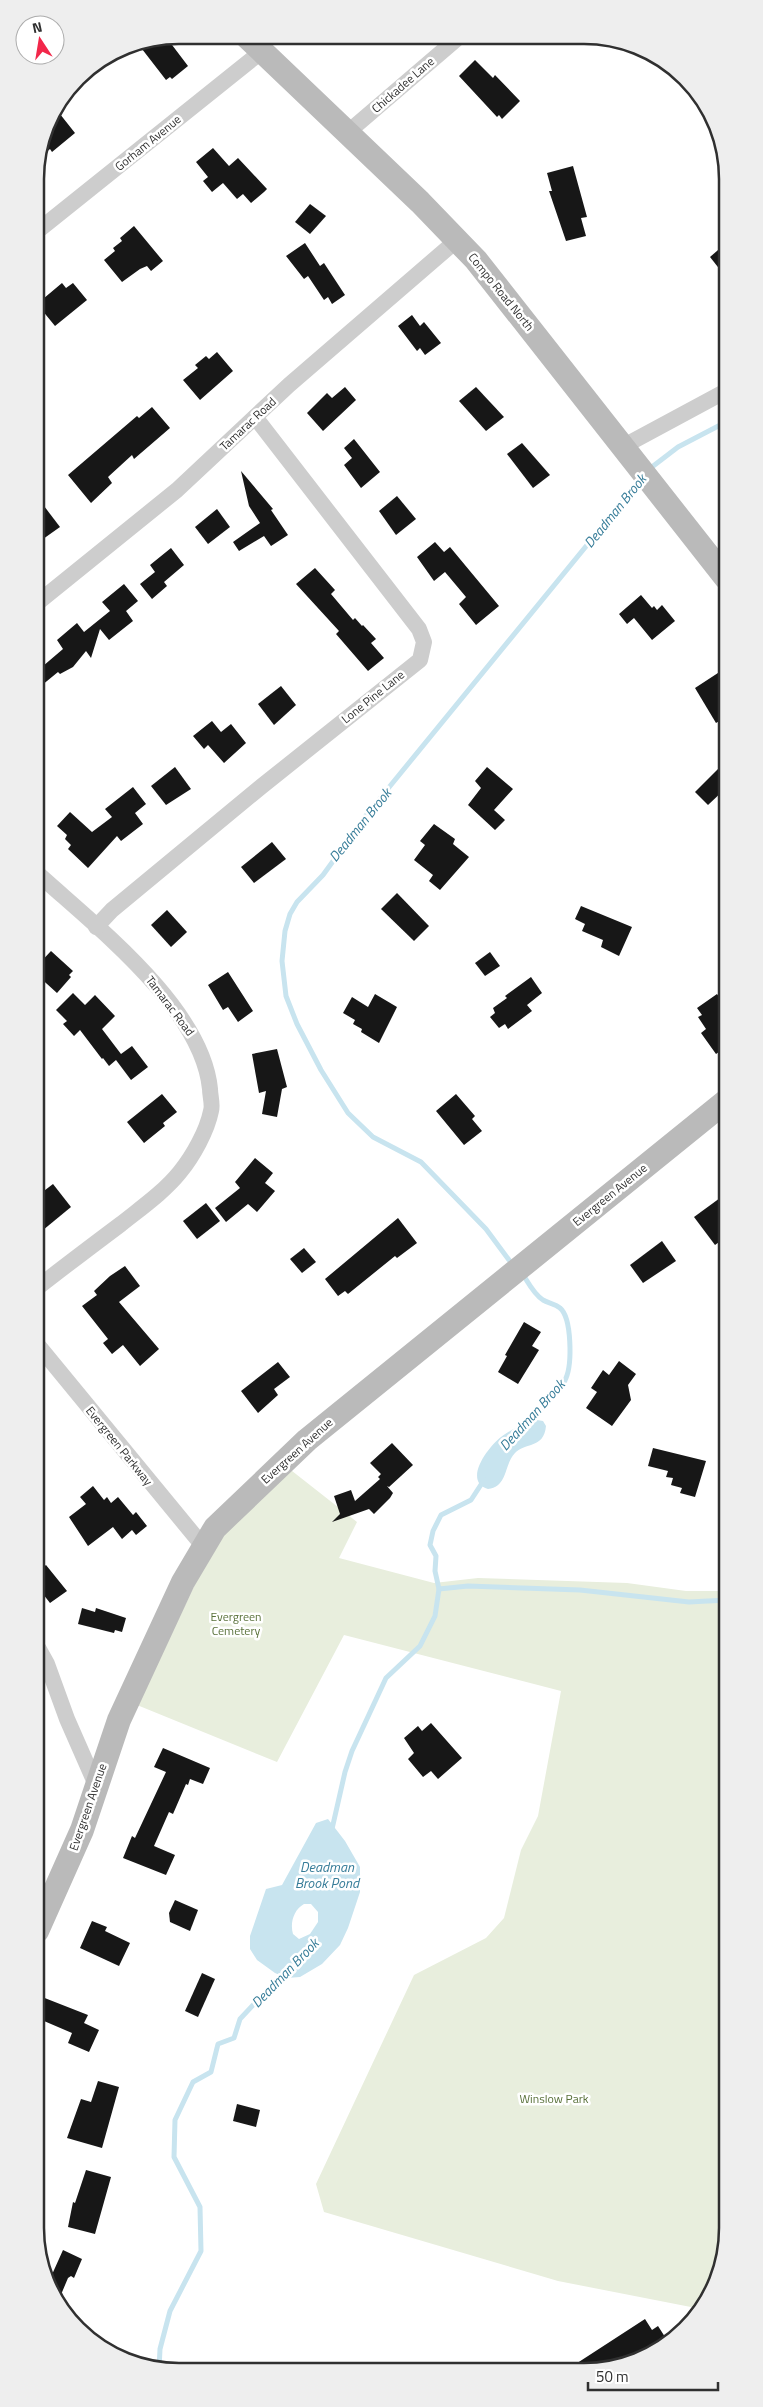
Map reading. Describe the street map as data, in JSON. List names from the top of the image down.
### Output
{
  "streets": {
    "main road": ["Compo Road North", "Evergreen Avenue"],
    "street": [
      "Chickadee Lane",
      "Gorham Avenue",
      "Tamarac Road",
      "Lone Pine Lane",
      "Evergreen Parkway"
    ]
  },
  "crossings": [
    ["Chickadee Lane", "Compo Road North"],
    ["Gorham Avenue", "Compo Road North"],
    ["Compo Road North", "Tamarac Road"],
    ["Tamarac Road", "Lone Pine Lane"],
    ["Evergreen Avenue", "Evergreen Parkway"]
  ],
  "water": ["Deadman Brook", "Deadman Brook Pond"],
  "parks": ["Evergreen Cemetery", "Winslow Park"],
  "scale_bar": "50 m",
  "north": "top"
}
